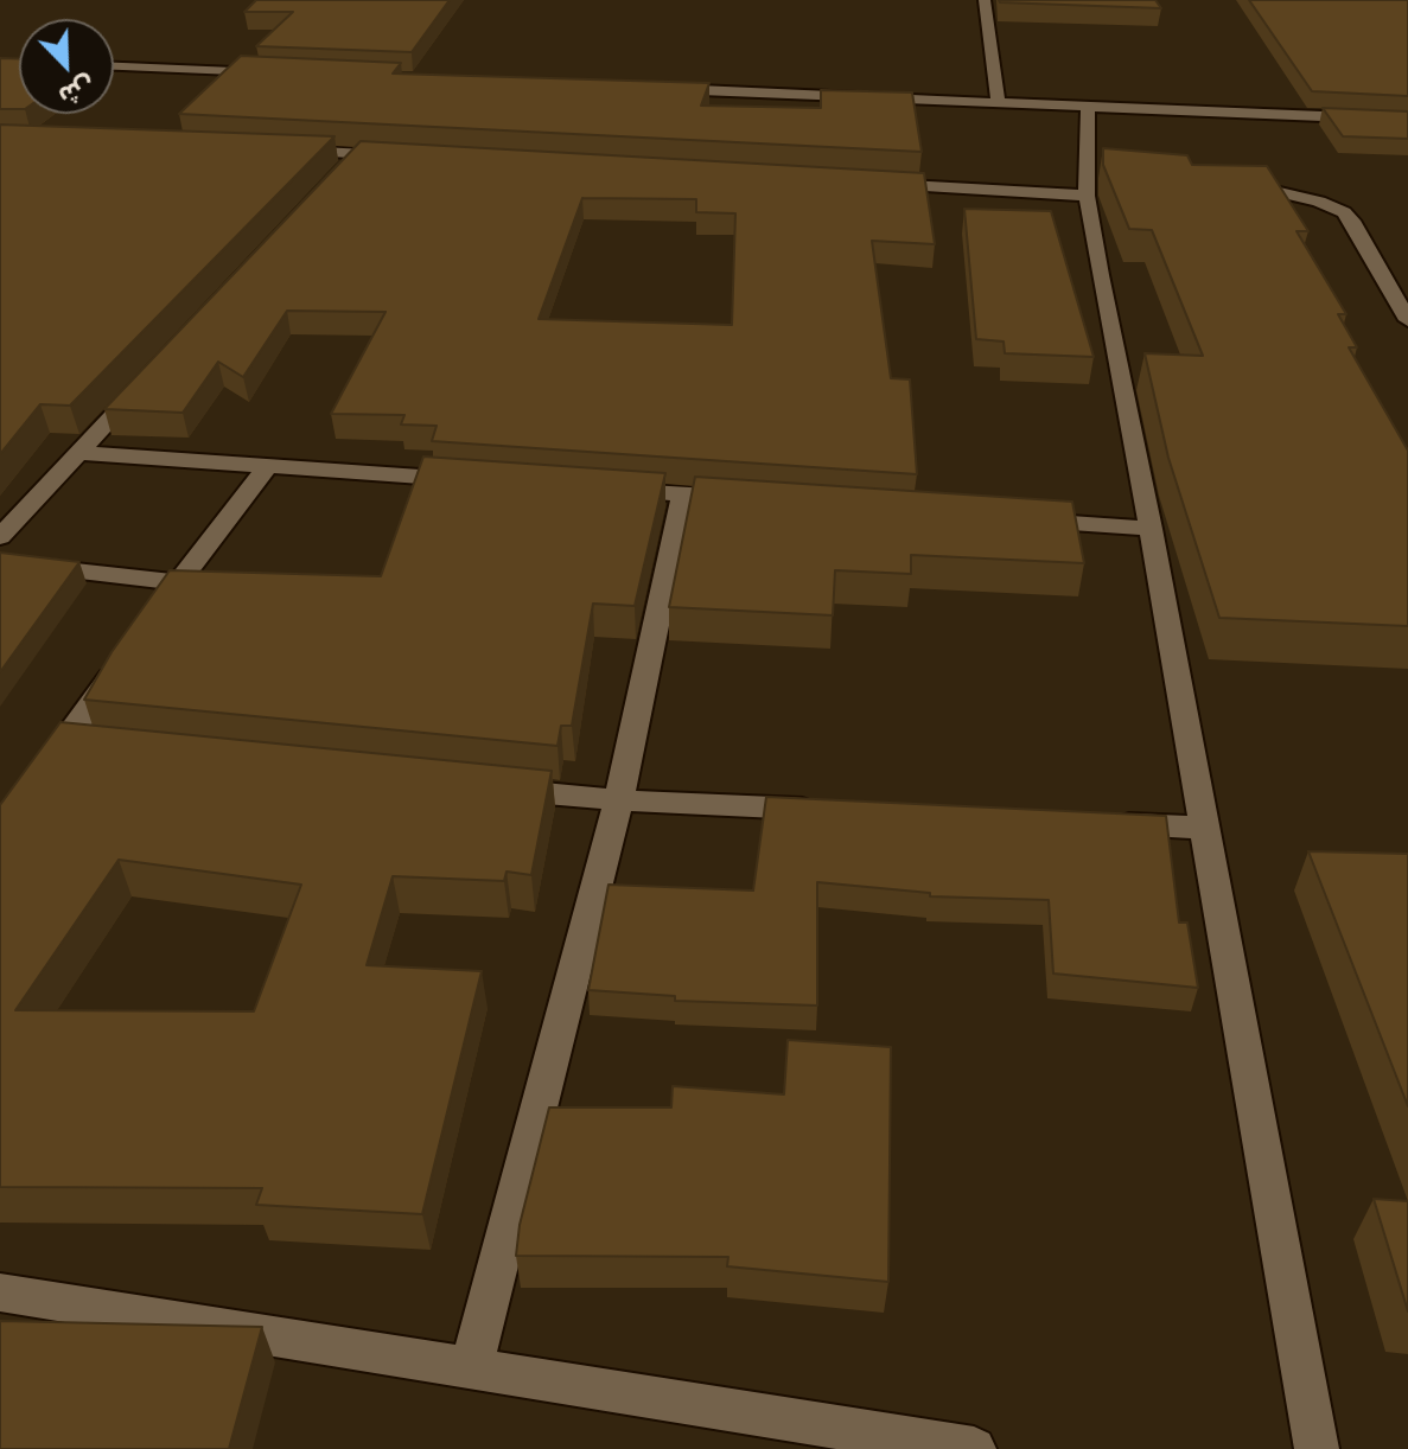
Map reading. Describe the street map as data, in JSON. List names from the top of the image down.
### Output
{
  "north": "bottom right"
}
